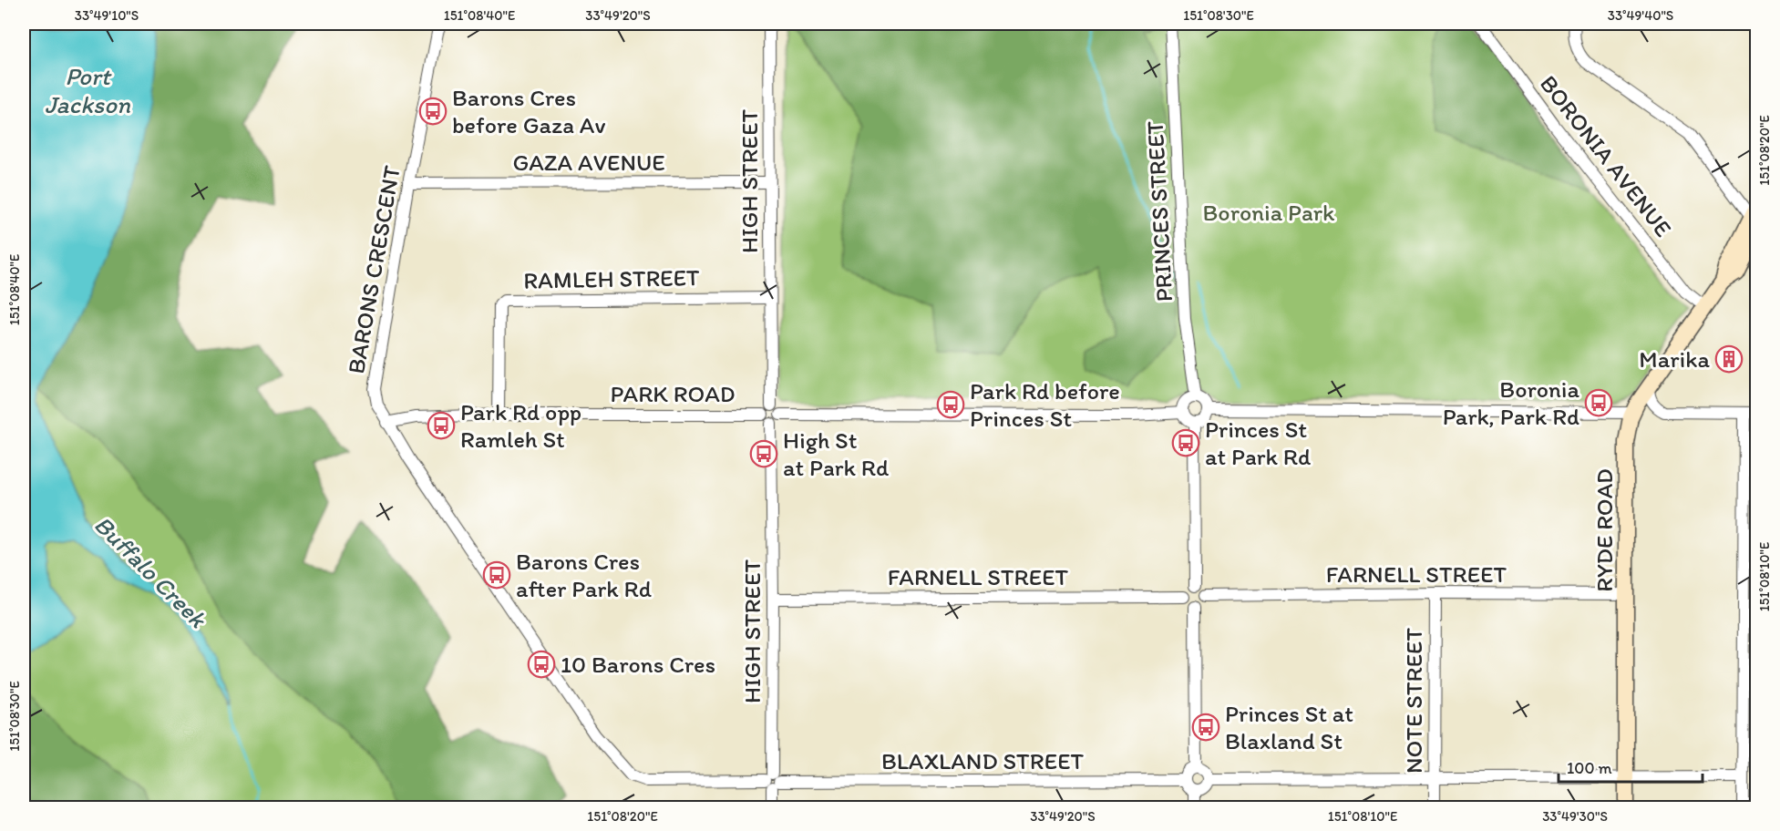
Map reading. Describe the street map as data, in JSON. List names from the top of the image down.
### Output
{
  "streets": {
    "main road": ["RYDE ROAD"],
    "street": [
      "BORONIA AVENUE",
      "GAZA AVENUE",
      "HIGH STREET",
      "PRINCES STREET",
      "BARONS CRESCENT",
      "RAMLEH STREET",
      "PARK ROAD",
      "FARNELL STREET",
      "NOTE STREET",
      "BLAXLAND STREET"
    ]
  },
  "crossings": [
    ["BORONIA AVENUE", "RYDE ROAD"],
    ["GAZA AVENUE", "HIGH STREET"],
    ["GAZA AVENUE", "BARONS CRESCENT"],
    ["HIGH STREET", "RAMLEH STREET"],
    ["HIGH STREET", "PARK ROAD"],
    ["HIGH STREET", "FARNELL STREET"],
    ["HIGH STREET", "BLAXLAND STREET"],
    ["BARONS CRESCENT", "PARK ROAD"],
    ["BARONS CRESCENT", "BLAXLAND STREET"],
    ["RAMLEH STREET", "PARK ROAD"],
    ["RYDE ROAD", "FARNELL STREET"],
    ["FARNELL STREET", "NOTE STREET"]
  ],
  "water": ["Port Jackson", "Buffalo Creek"],
  "parks": ["Boronia Park"],
  "places": {
    "bus stop": [
      "Barons Cres before Gaza Av",
      "Boronia Park, Park Rd",
      "Park Rd before Princes St",
      "Park Rd opp Ramleh St",
      "Princes St at Park Rd",
      "High St at Park Rd",
      "Barons Cres after Park Rd",
      "10 Barons Cres",
      "Princes St at Blaxland St"
    ],
    "building": ["Marika"]
  },
  "scale_bar": "100 m",
  "coordinates": [
    "33°49'10\"S",
    "151°08'40\"E",
    "33°49'20\"S",
    "151°08'30\"E",
    "33°49'40\"S",
    "151°08'20\"E",
    "151°08'10\"E",
    "33°49'30\"S"
  ]
}
